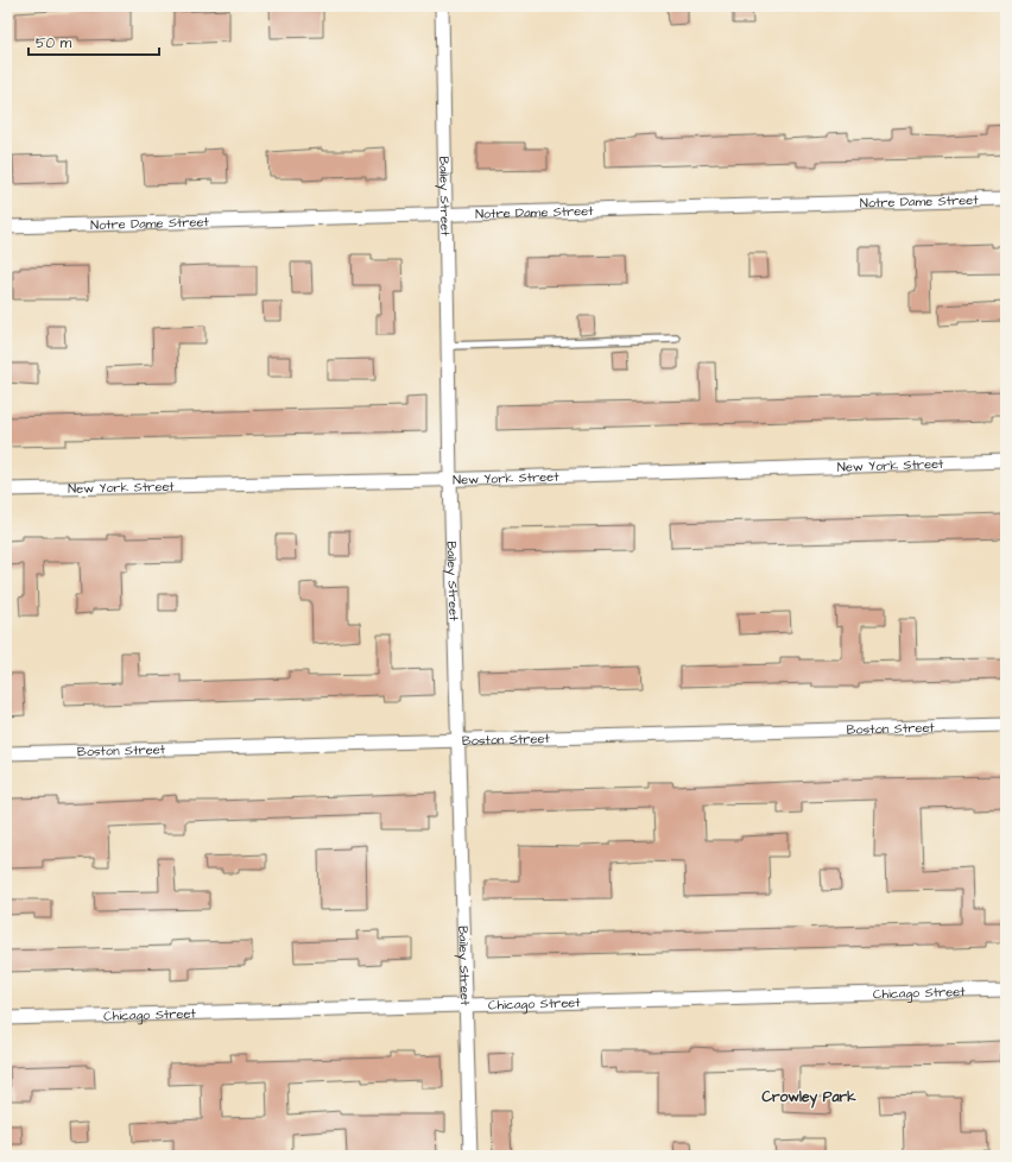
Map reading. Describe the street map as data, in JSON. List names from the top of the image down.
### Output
{
  "streets": {
    "street": [
      "Bailey Street",
      "Notre Dame Street",
      "New York Street",
      "Boston Street",
      "Chicago Street"
    ]
  },
  "crossings": [
    ["Bailey Street", "Notre Dame Street"],
    ["Bailey Street", "New York Street"],
    ["Bailey Street", "Boston Street"],
    ["Bailey Street", "Chicago Street"]
  ],
  "districts": ["Crowley Park"],
  "scale_bar": "50 m"
}
